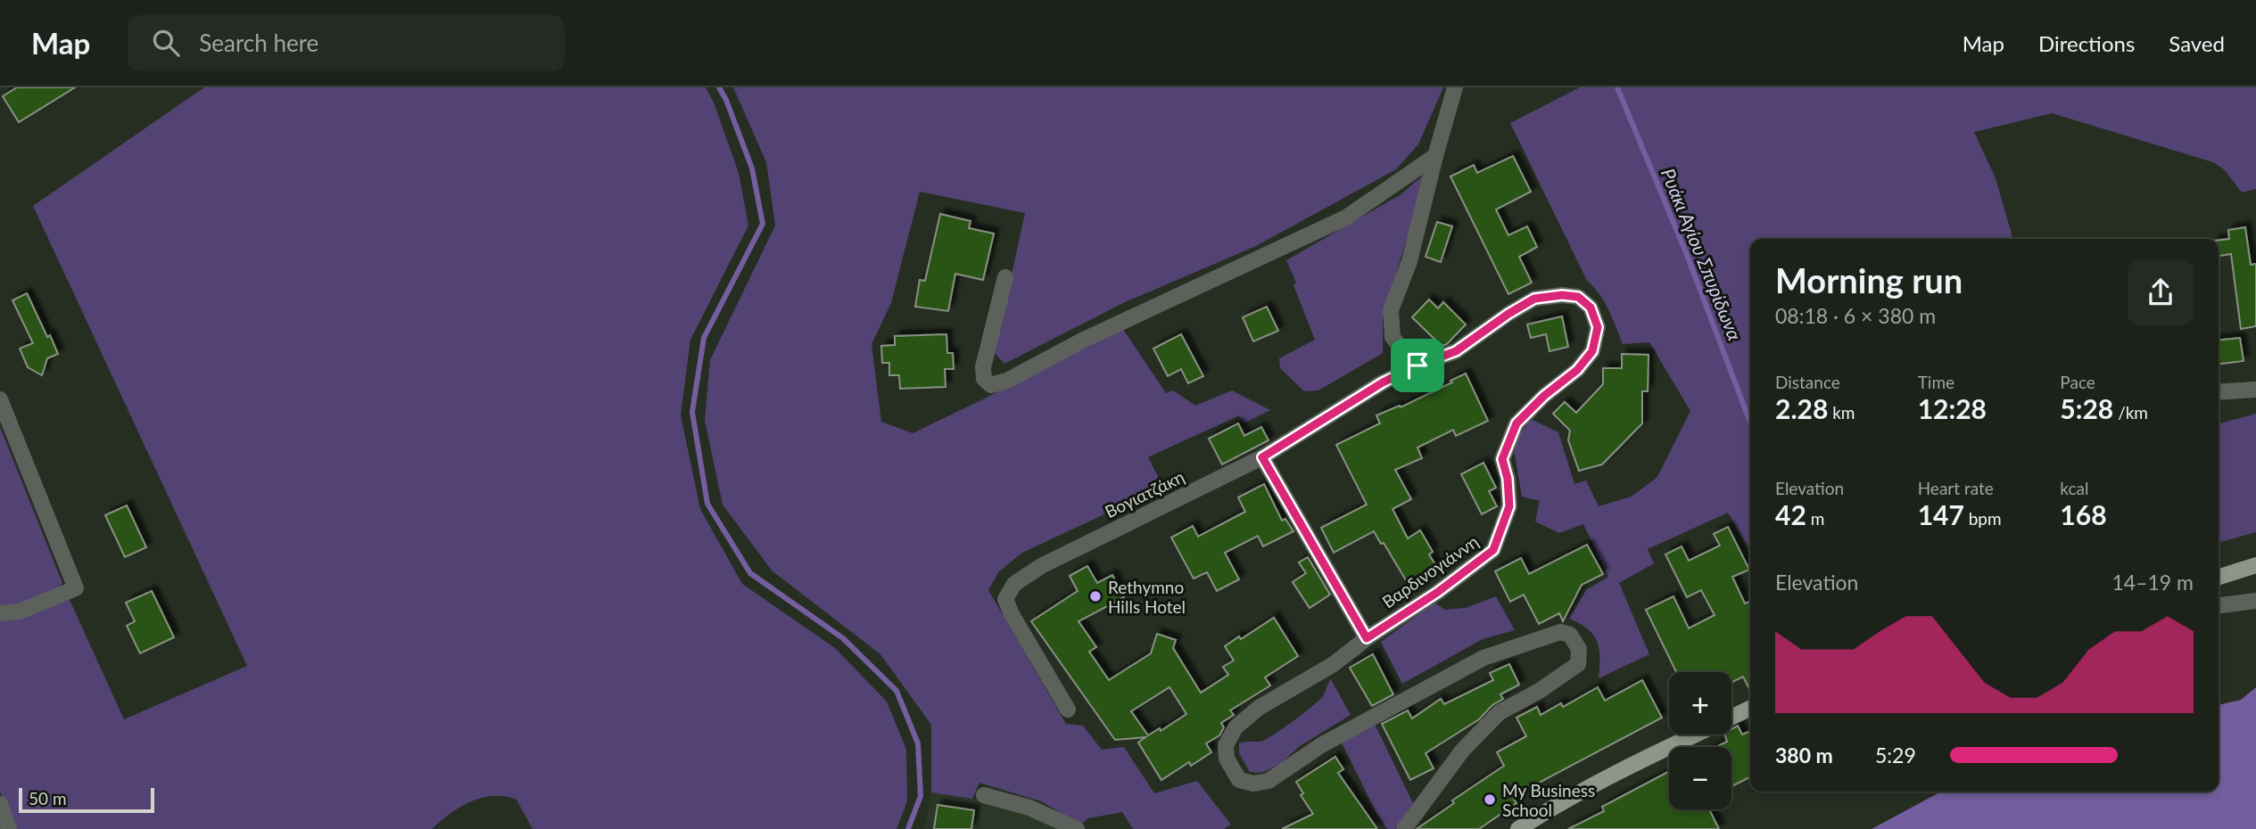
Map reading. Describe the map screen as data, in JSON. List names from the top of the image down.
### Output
{
  "streets": {
    "street": ["Βογιατζάκη", "Βαρδινογιάννη"]
  },
  "crossings": [
    ["Βογιατζάκη", "Βαρδινογιάννη"]
  ],
  "water": ["Ρυάκι Αγίου Σπυρίδωνα"],
  "places": ["Rethymno Hills Hotel", "My Business School"],
  "scale_bar": "50 m",
  "page": {
    "header": "Map",
    "search": "Search here",
    "nav": ["Map", "Directions", "Saved"],
    "heading": ["Morning run", "08:18 · 6 × 380 m"],
    "stats": [
      ["Distance", "2.28 km"],
      ["Time", "12:28"],
      ["Pace", "5:28 /km"],
      ["Elevation", "42 m"],
      ["Heart rate", "147 bpm"],
      ["kcal", "168"]
    ],
    "chart": ["Elevation", "14–19 m"],
    "map_buttons": ["+", "−"],
    "list": [
      {
        "name": "380 m",
        "note": "5:29"
      }
    ],
    "scale": "50 m"
  }
}
